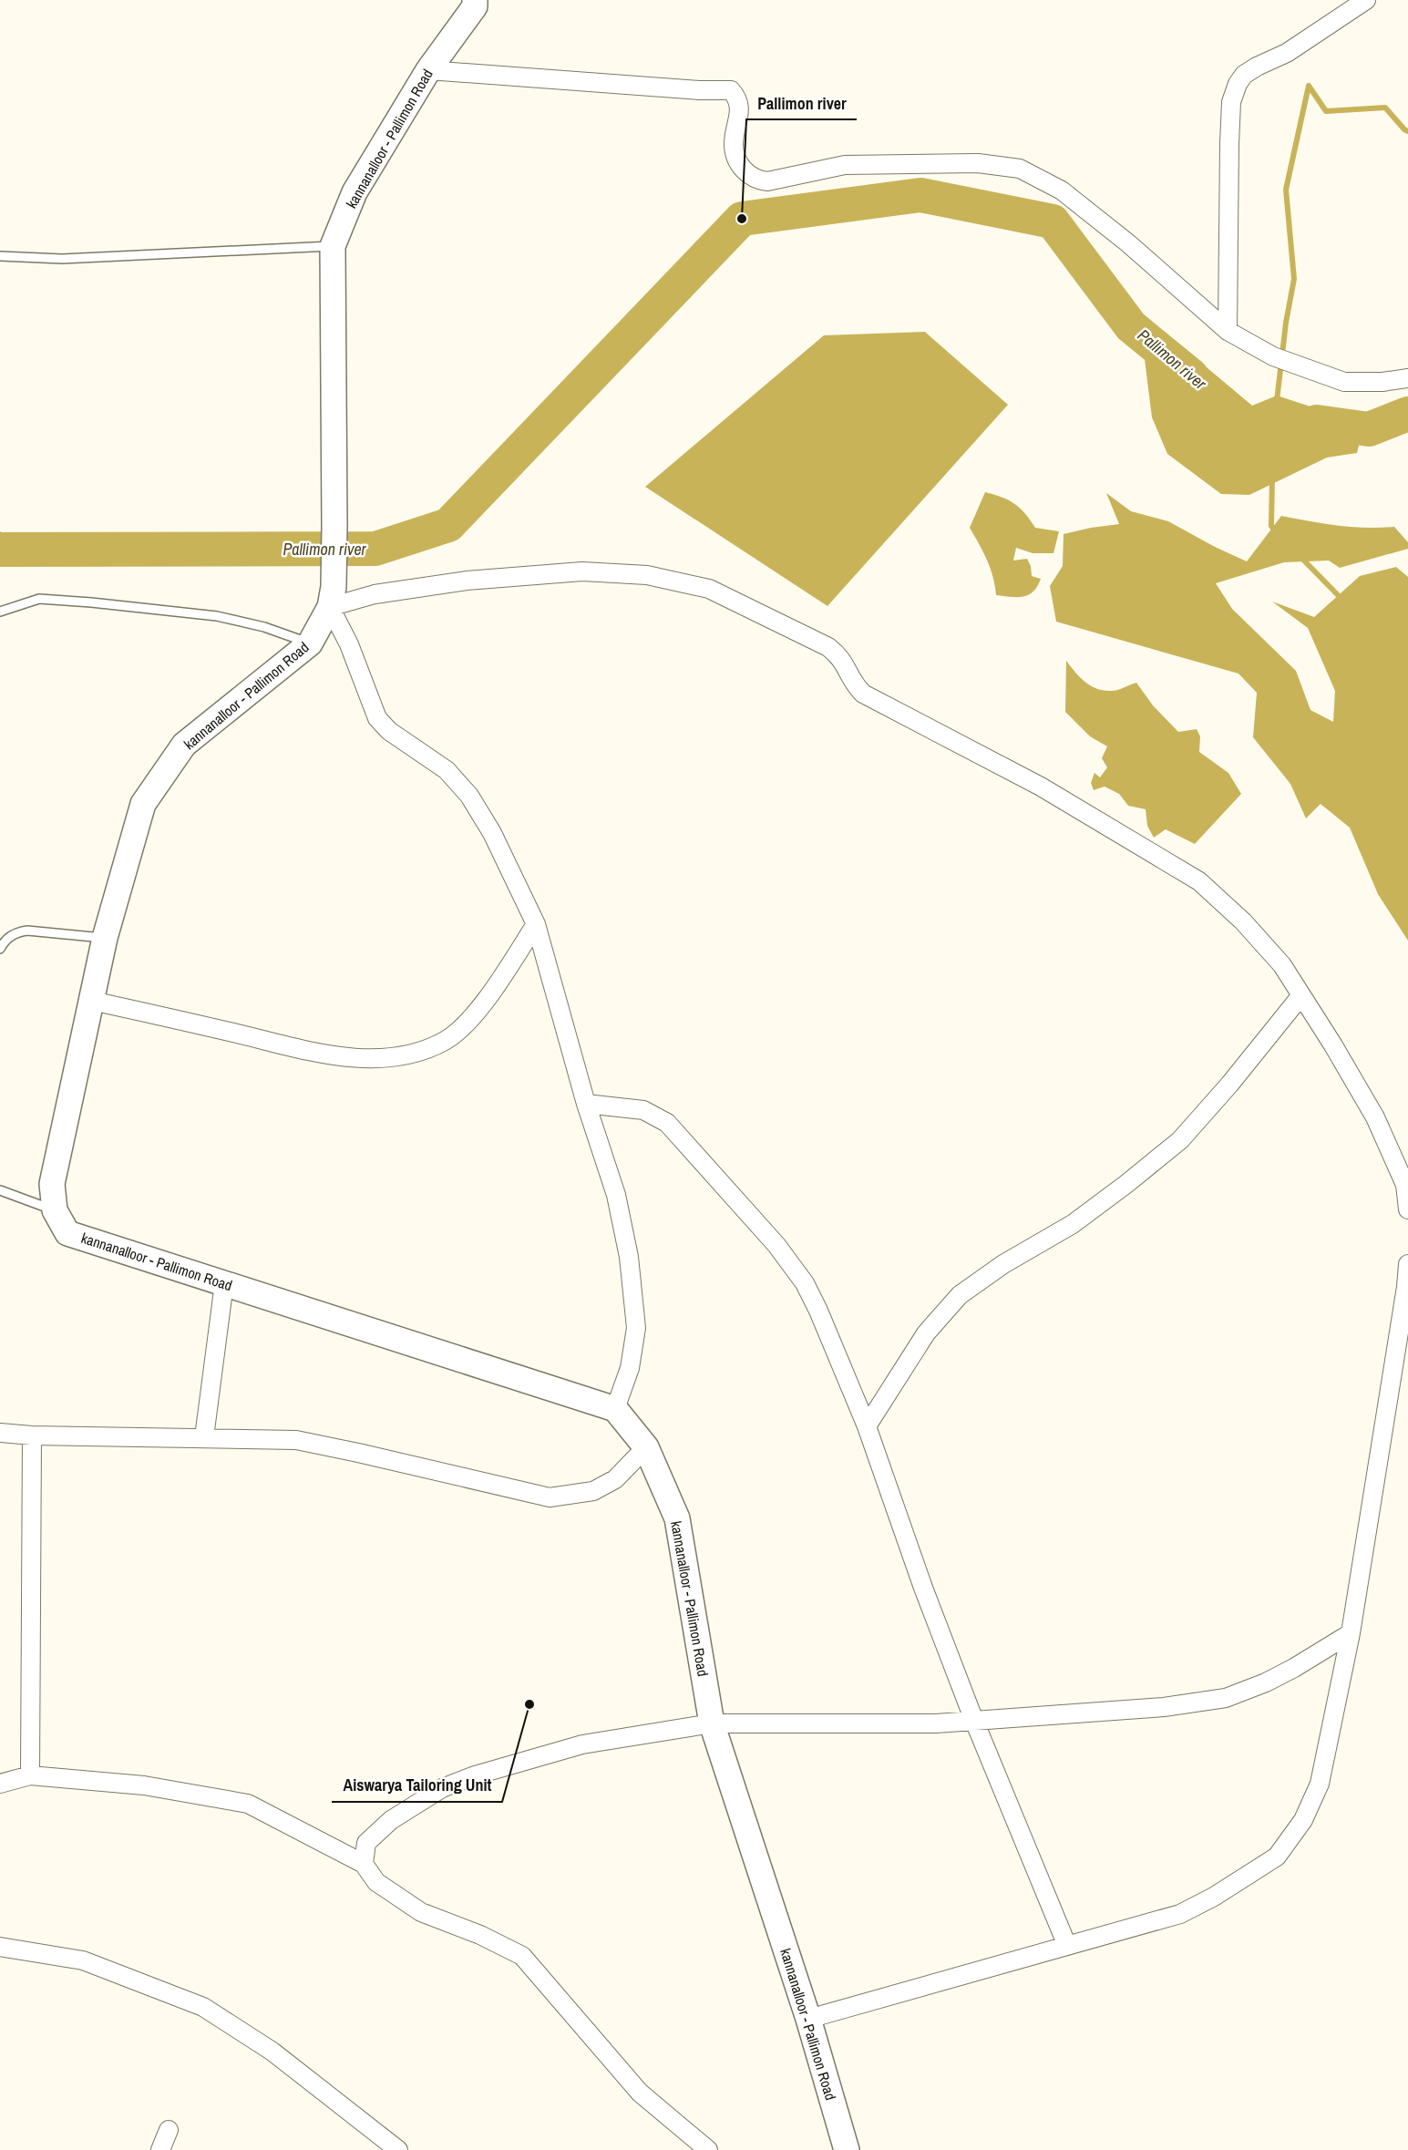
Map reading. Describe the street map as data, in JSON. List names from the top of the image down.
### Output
{
  "streets": {
    "street": ["kannanalloor - Pallimon Road"]
  },
  "water": ["Pallimon river"],
  "places": ["Pallimon river", "Aiswarya Tailoring Unit"]
}
